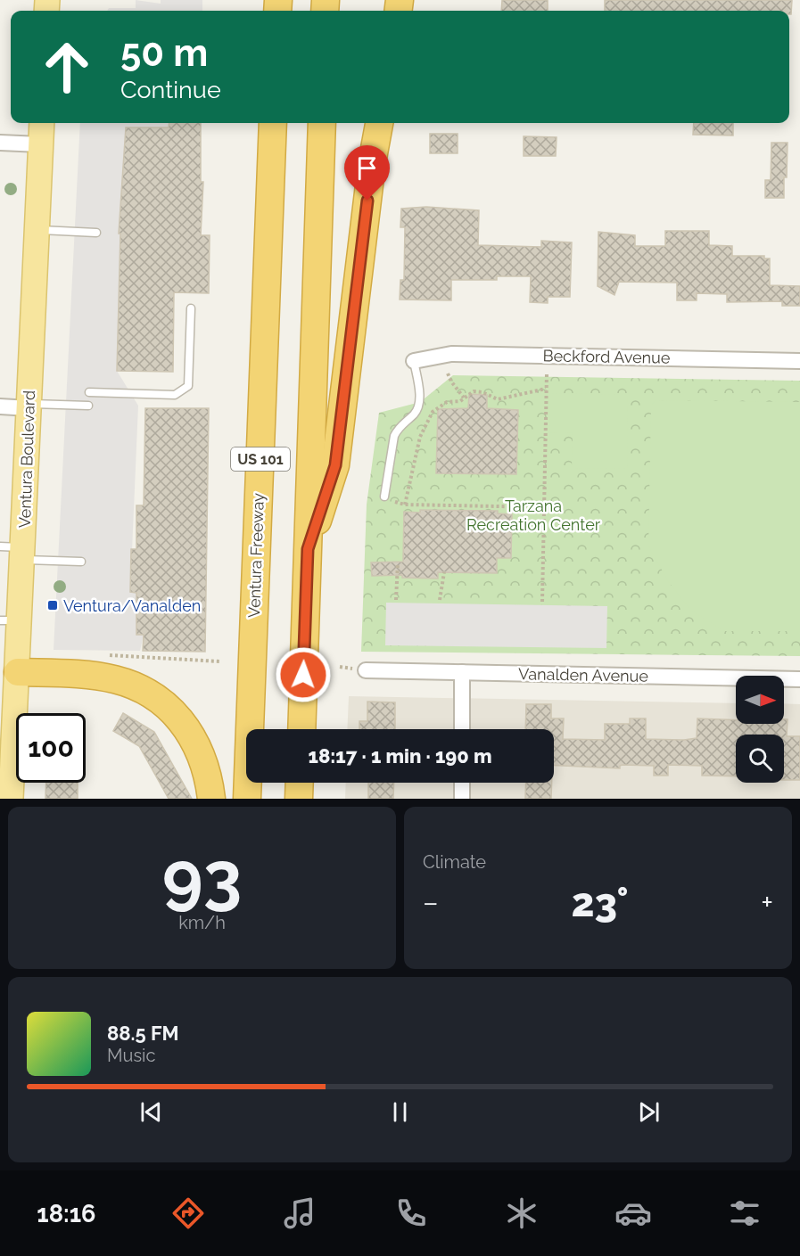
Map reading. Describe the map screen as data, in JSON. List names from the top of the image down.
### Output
{
  "streets": {
    "highway": ["US 101", "Ventura Freeway"],
    "main road": ["Ventura Boulevard"],
    "street": ["Beckford Avenue", "Vanalden Avenue"]
  },
  "parks": ["Tarzana Recreation Center"],
  "places": {
    "transit": ["Ventura/Vanalden"]
  },
  "north": "right",
  "page": {
    "turn": ["50 m", "Continue"],
    "limit": "100",
    "trip": "18:17 · 1 min · 190 m",
    "tile": [
      ["93", "km/h"],
      "Climate"
    ],
    "heat": ["−", "23°", "+"],
    "song": ["88.5 FM", "Music"],
    "tabs": "18:16"
  }
}
